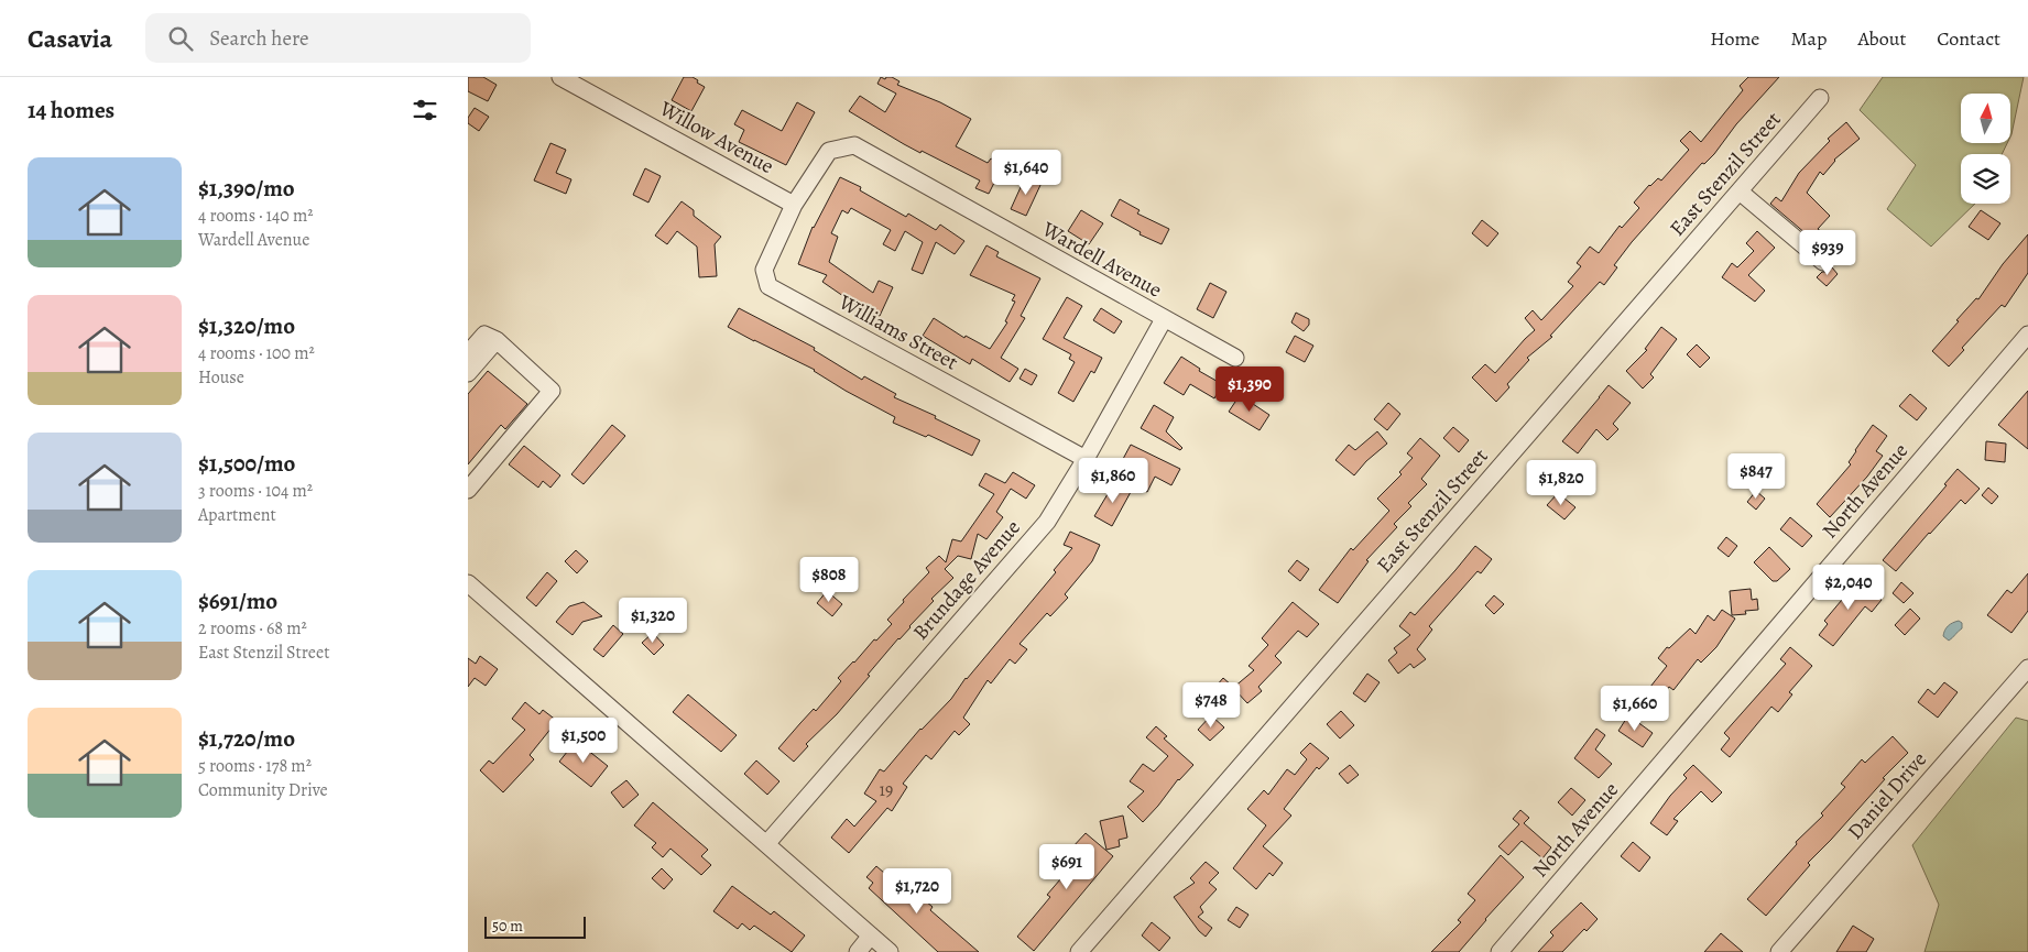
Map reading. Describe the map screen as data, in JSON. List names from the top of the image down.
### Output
{
  "streets": {
    "street": [
      "Willow Avenue",
      "East Stenzil Street",
      "Wardell Avenue",
      "Williams Street",
      "North Avenue",
      "Brundage Avenue",
      "Daniel Drive"
    ]
  },
  "crossings": [
    ["Willow Avenue", "Wardell Avenue"],
    ["Willow Avenue", "Williams Street"],
    ["Wardell Avenue", "Williams Street"],
    ["Wardell Avenue", "Brundage Avenue"],
    ["Williams Street", "Brundage Avenue"]
  ],
  "house_numbers": ["19"],
  "scale_bar": "50 m",
  "north": "top",
  "page": {
    "header": "Casavia",
    "search": "Search here",
    "nav": [
      "Home",
      "Map",
      "About",
      "Contact"
    ],
    "heading": "14 homes",
    "list": [
      {
        "name": "$1,390/mo",
        "note": "4 rooms · 140 m² · Wardell Avenue"
      },
      {
        "name": "$1,320/mo",
        "note": "4 rooms · 100 m² · House"
      },
      {
        "name": "$1,500/mo",
        "note": "3 rooms · 104 m² · Apartment"
      },
      {
        "name": "$691/mo",
        "note": "2 rooms · 68 m² · East Stenzil Street"
      },
      {
        "name": "$1,720/mo",
        "note": "5 rooms · 178 m² · Community Drive"
      }
    ],
    "price": [
      "$1,640",
      "$939",
      "$1,390",
      "$847",
      "$1,860",
      "$1,820",
      "$808",
      "$2,040",
      "$1,320",
      "$748",
      "$1,660",
      "$1,500",
      "$691",
      "$1,720"
    ],
    "scale": "50 m"
  }
}
